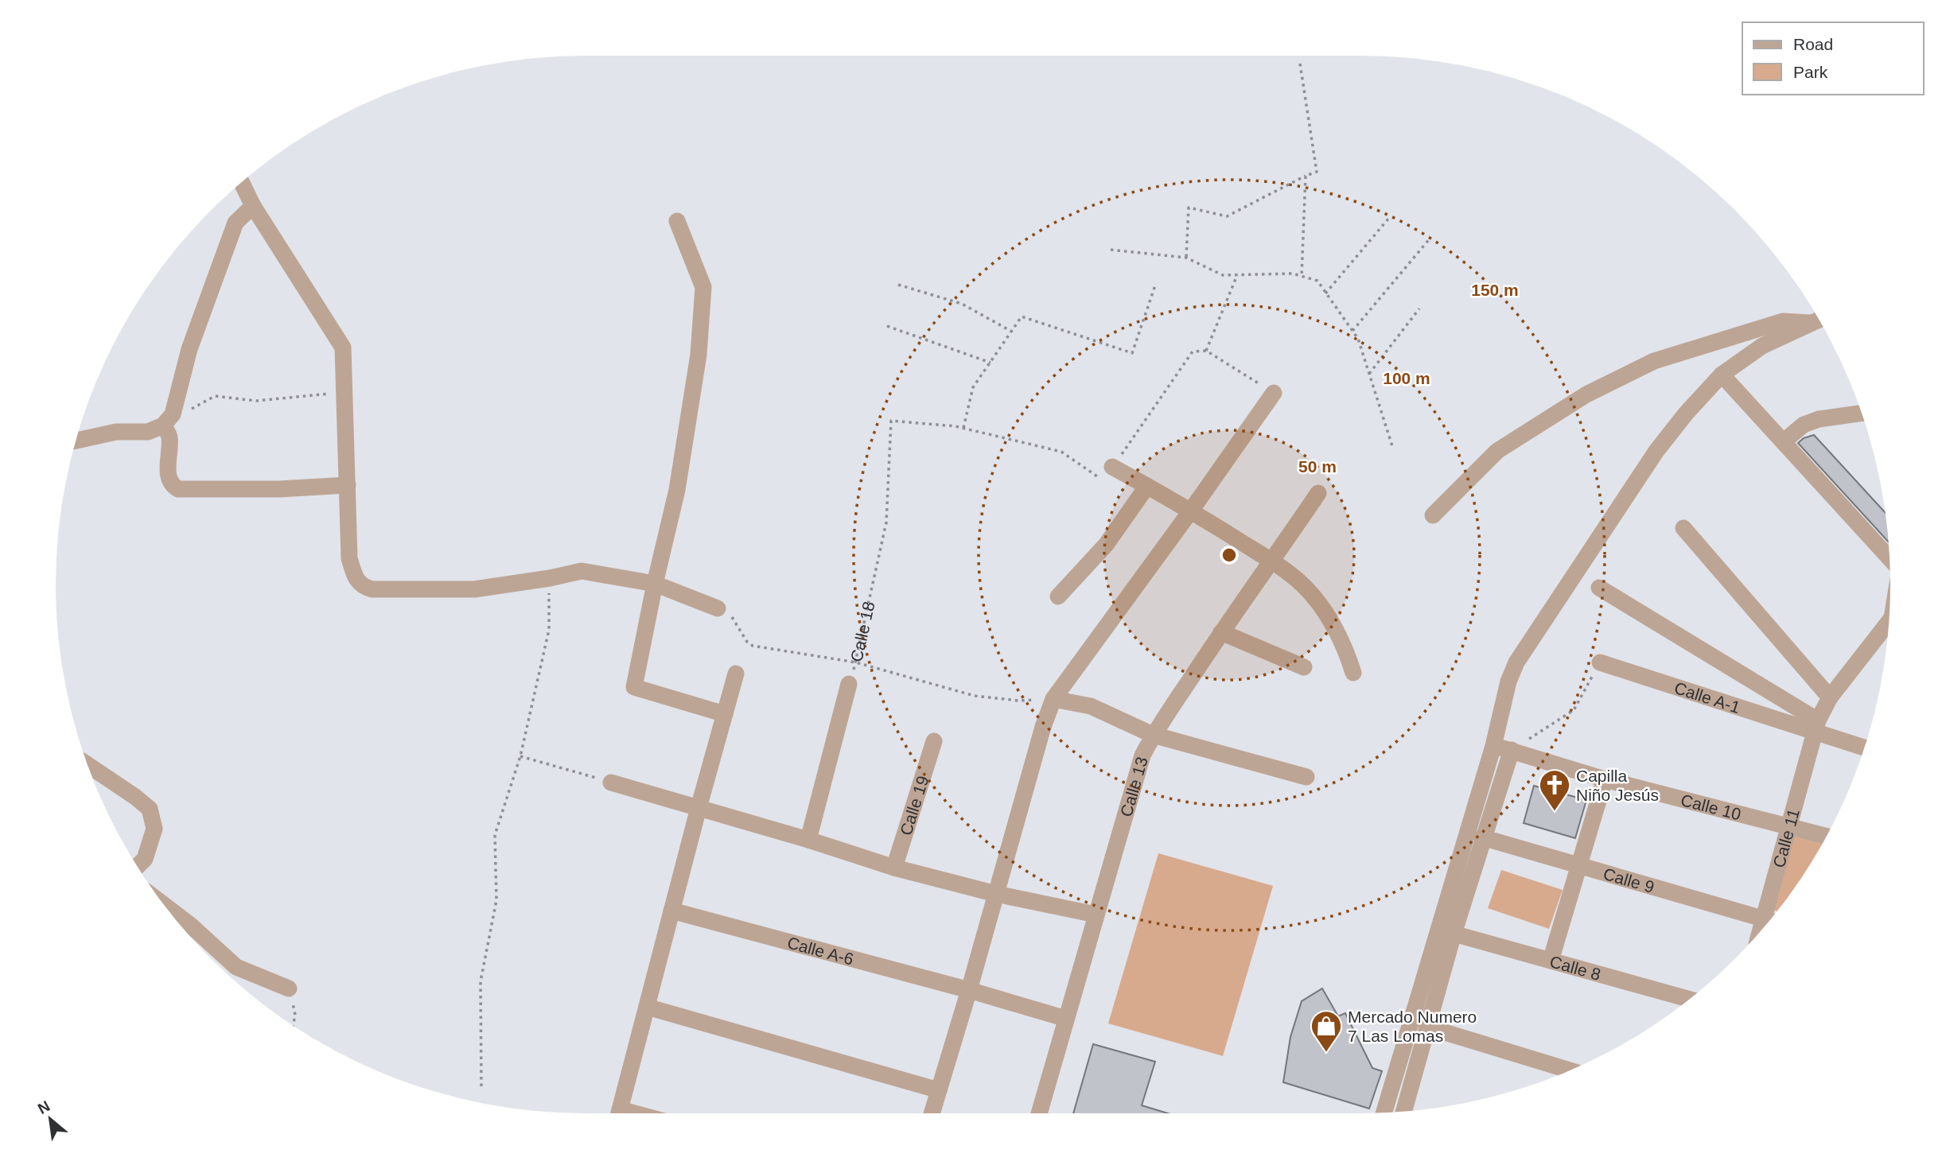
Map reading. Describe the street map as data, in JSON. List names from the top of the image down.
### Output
{
  "streets": {
    "street": [
      "Calle 18",
      "Calle A-1",
      "Calle 13",
      "Calle 19",
      "Calle 10",
      "Calle 11",
      "Calle 9",
      "Calle A-6",
      "Calle 8"
    ]
  },
  "crossings": [
    ["Calle A-1", "Calle 11"],
    ["Calle 13", "Calle A-6"],
    ["Calle 10", "Calle 11"]
  ],
  "places": {
    "church": ["Capilla Niño Jesús"],
    "shop": ["Mercado Numero 7 Las Lomas"]
  },
  "legend": ["Road", "Park"],
  "north": "top left",
  "rings": ["150 m", "100 m", "50 m"]
}
